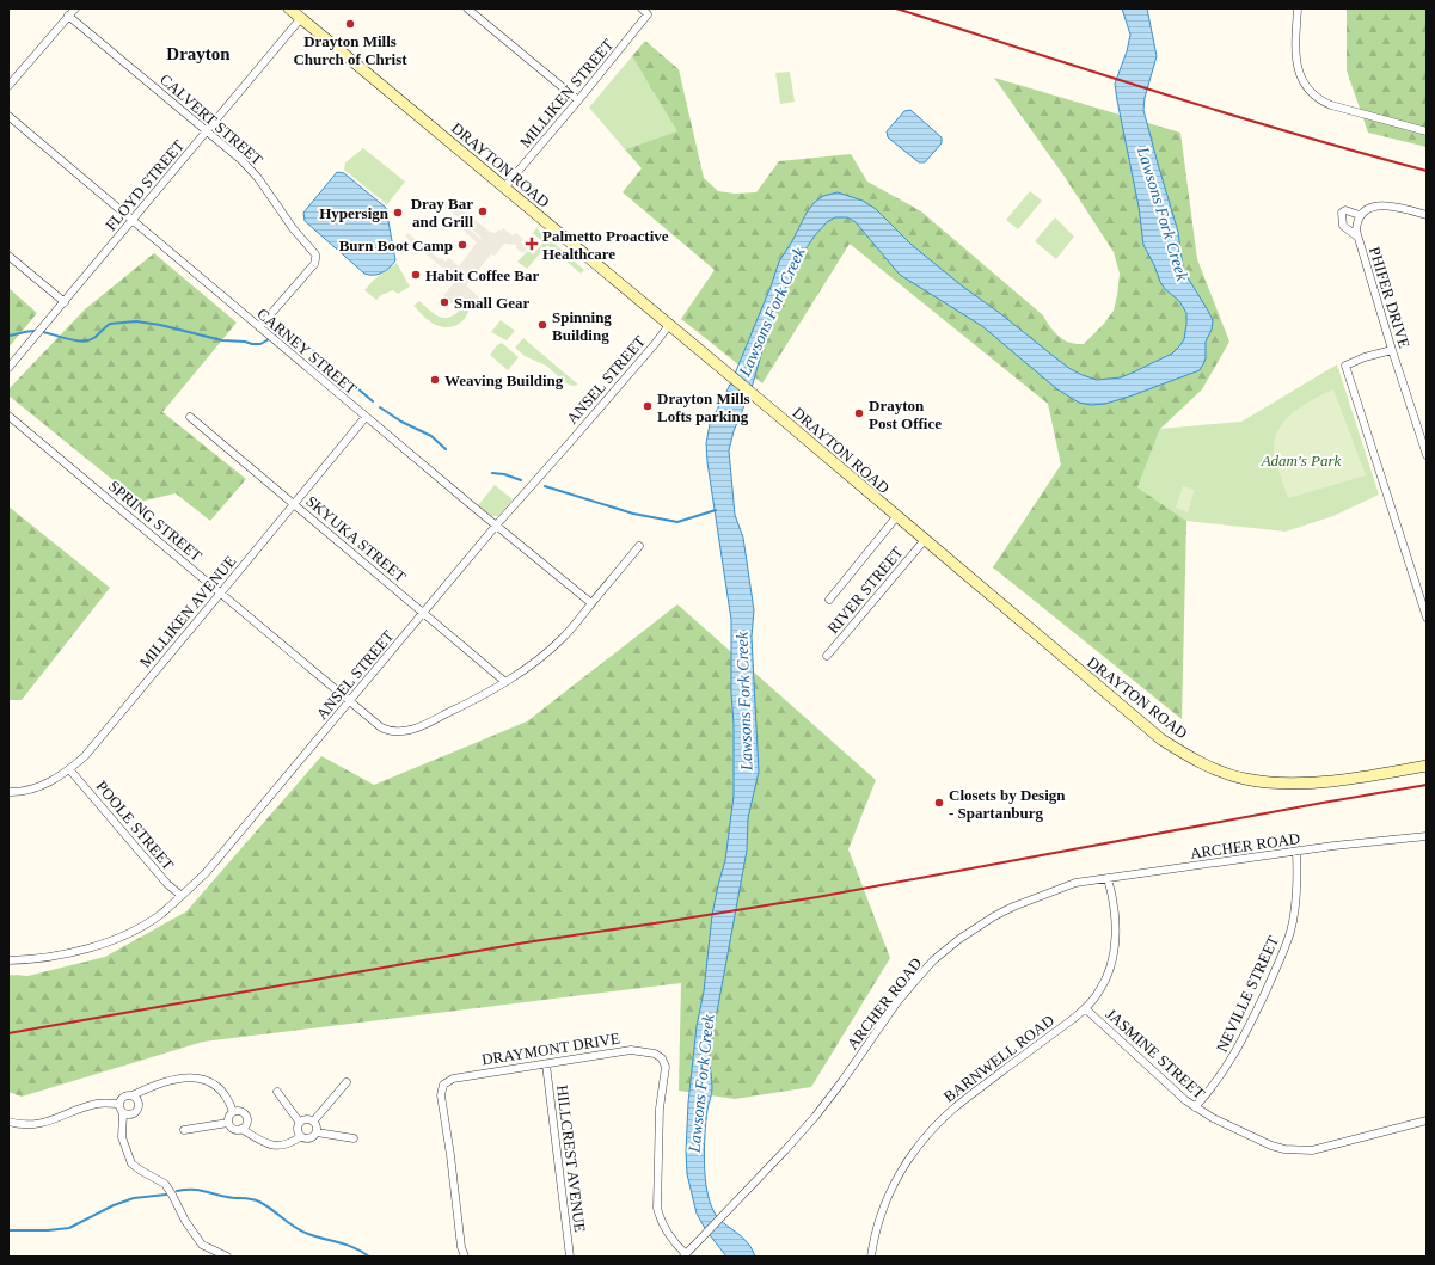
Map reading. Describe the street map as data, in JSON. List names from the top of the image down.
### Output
{
  "streets": {
    "main road": ["DRAYTON ROAD"],
    "street": [
      "MILLIKEN STREET",
      "CALVERT STREET",
      "FLOYD STREET",
      "PHIFER DRIVE",
      "CARNEY STREET",
      "ANSEL STREET",
      "SPRING STREET",
      "SKYUKA STREET",
      "RIVER STREET",
      "MILLIKEN AVENUE",
      "POOLE STREET",
      "ARCHER ROAD",
      "NEVILLE STREET",
      "DRAYMONT DRIVE",
      "JASMINE STREET",
      "BARNWELL ROAD",
      "HILLCREST AVENUE"
    ]
  },
  "crossings": [
    ["MILLIKEN STREET", "DRAYTON ROAD"],
    ["CALVERT STREET", "FLOYD STREET"],
    ["CALVERT STREET", "CARNEY STREET"],
    ["DRAYTON ROAD", "FLOYD STREET"],
    ["DRAYTON ROAD", "ANSEL STREET"],
    ["DRAYTON ROAD", "RIVER STREET"],
    ["FLOYD STREET", "CARNEY STREET"],
    ["CARNEY STREET", "ANSEL STREET"],
    ["CARNEY STREET", "SPRING STREET"],
    ["CARNEY STREET", "MILLIKEN AVENUE"],
    ["ANSEL STREET", "SPRING STREET"],
    ["ANSEL STREET", "SKYUKA STREET"],
    ["ANSEL STREET", "POOLE STREET"],
    ["SPRING STREET", "SKYUKA STREET"],
    ["SPRING STREET", "MILLIKEN AVENUE"],
    ["SKYUKA STREET", "MILLIKEN AVENUE"],
    ["MILLIKEN AVENUE", "POOLE STREET"],
    ["ARCHER ROAD", "NEVILLE STREET"],
    ["ARCHER ROAD", "DRAYMONT DRIVE"],
    ["ARCHER ROAD", "BARNWELL ROAD"],
    ["NEVILLE STREET", "JASMINE STREET"],
    ["DRAYMONT DRIVE", "HILLCREST AVENUE"],
    ["JASMINE STREET", "BARNWELL ROAD"]
  ],
  "districts": ["Drayton"],
  "water": ["Lawsons Fork Creek"],
  "parks": ["Adam's Park"],
  "places": {
    "other": [
      "Drayton Mills Church of Christ",
      "Dray Bar and Grill",
      "Hypersign",
      "Burn Boot Camp",
      "Habit Coffee Bar",
      "Small Gear",
      "Spinning Building",
      "Weaving Building",
      "Drayton Mills Lofts parking",
      "Drayton Post Office",
      "Closets by Design - Spartanburg"
    ],
    "health": ["Palmetto Proactive Healthcare"]
  }
}
